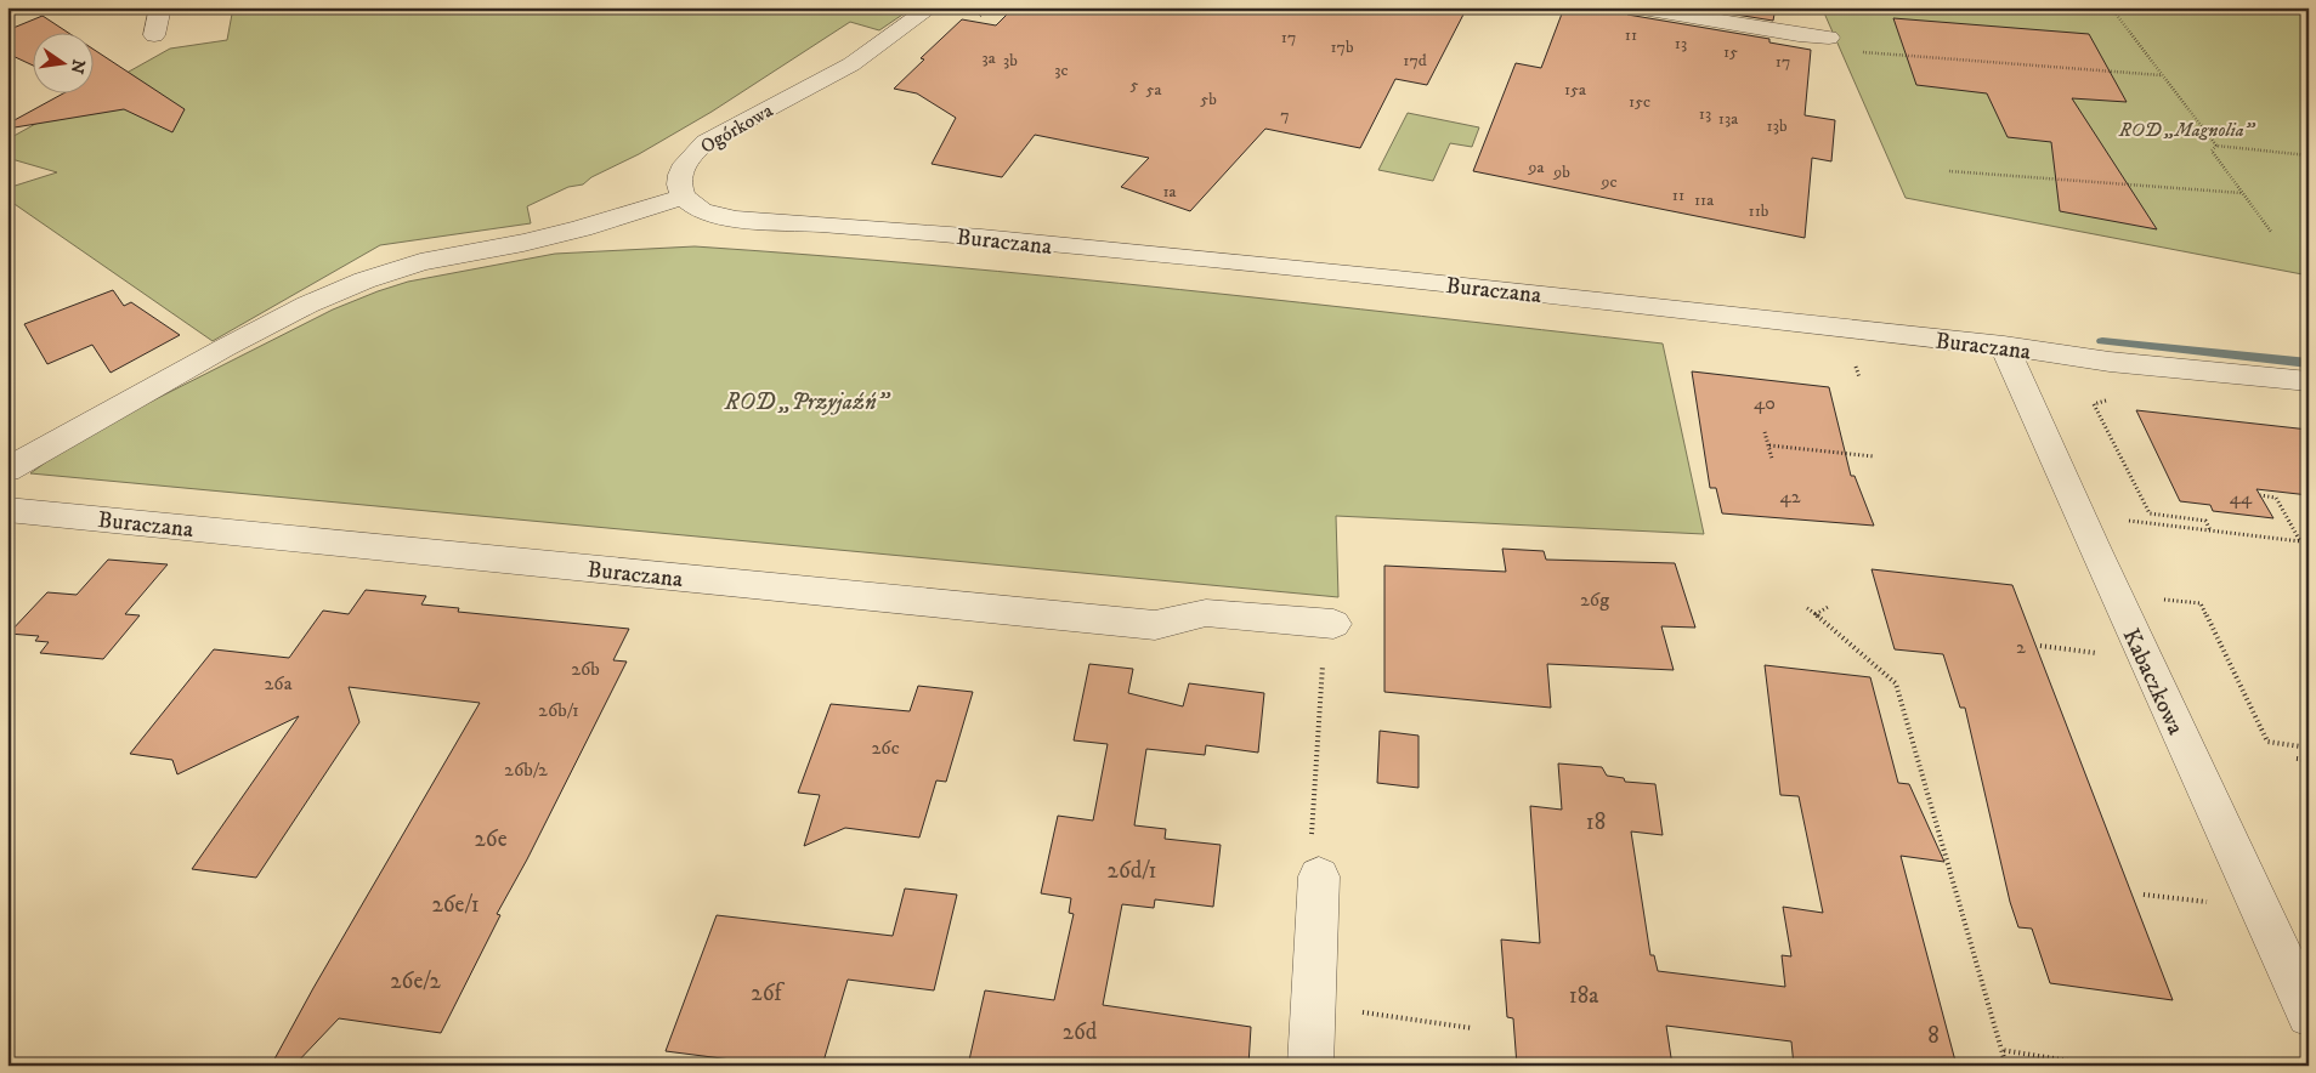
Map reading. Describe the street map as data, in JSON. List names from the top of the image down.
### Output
{
  "streets": {
    "street": ["Ogórkowa", "Buraczana", "Kabaczkowa"]
  },
  "crossings": [
    ["Ogórkowa", "Buraczana"],
    ["Buraczana", "Kabaczkowa"]
  ],
  "parks": ["ROD „Magnolia”", "ROD „Przyjaźń”"],
  "house_numbers": [
    "11",
    "17",
    "13",
    "17b",
    "15",
    "3a",
    "3b",
    "17d",
    "17",
    "3c",
    "5",
    "5a",
    "15a",
    "5b",
    "15c",
    "13",
    "7",
    "13a",
    "13b",
    "9a",
    "9b",
    "9c",
    "1a",
    "11",
    "11a",
    "11b",
    "40",
    "42",
    "44",
    "26g",
    "2",
    "26b",
    "26a",
    "26b/1",
    "26c",
    "26b/2",
    "18",
    "26e",
    "26d/1",
    "26e/1",
    "26e/2",
    "26f",
    "18a",
    "26d",
    "8"
  ],
  "north": "right"
}
